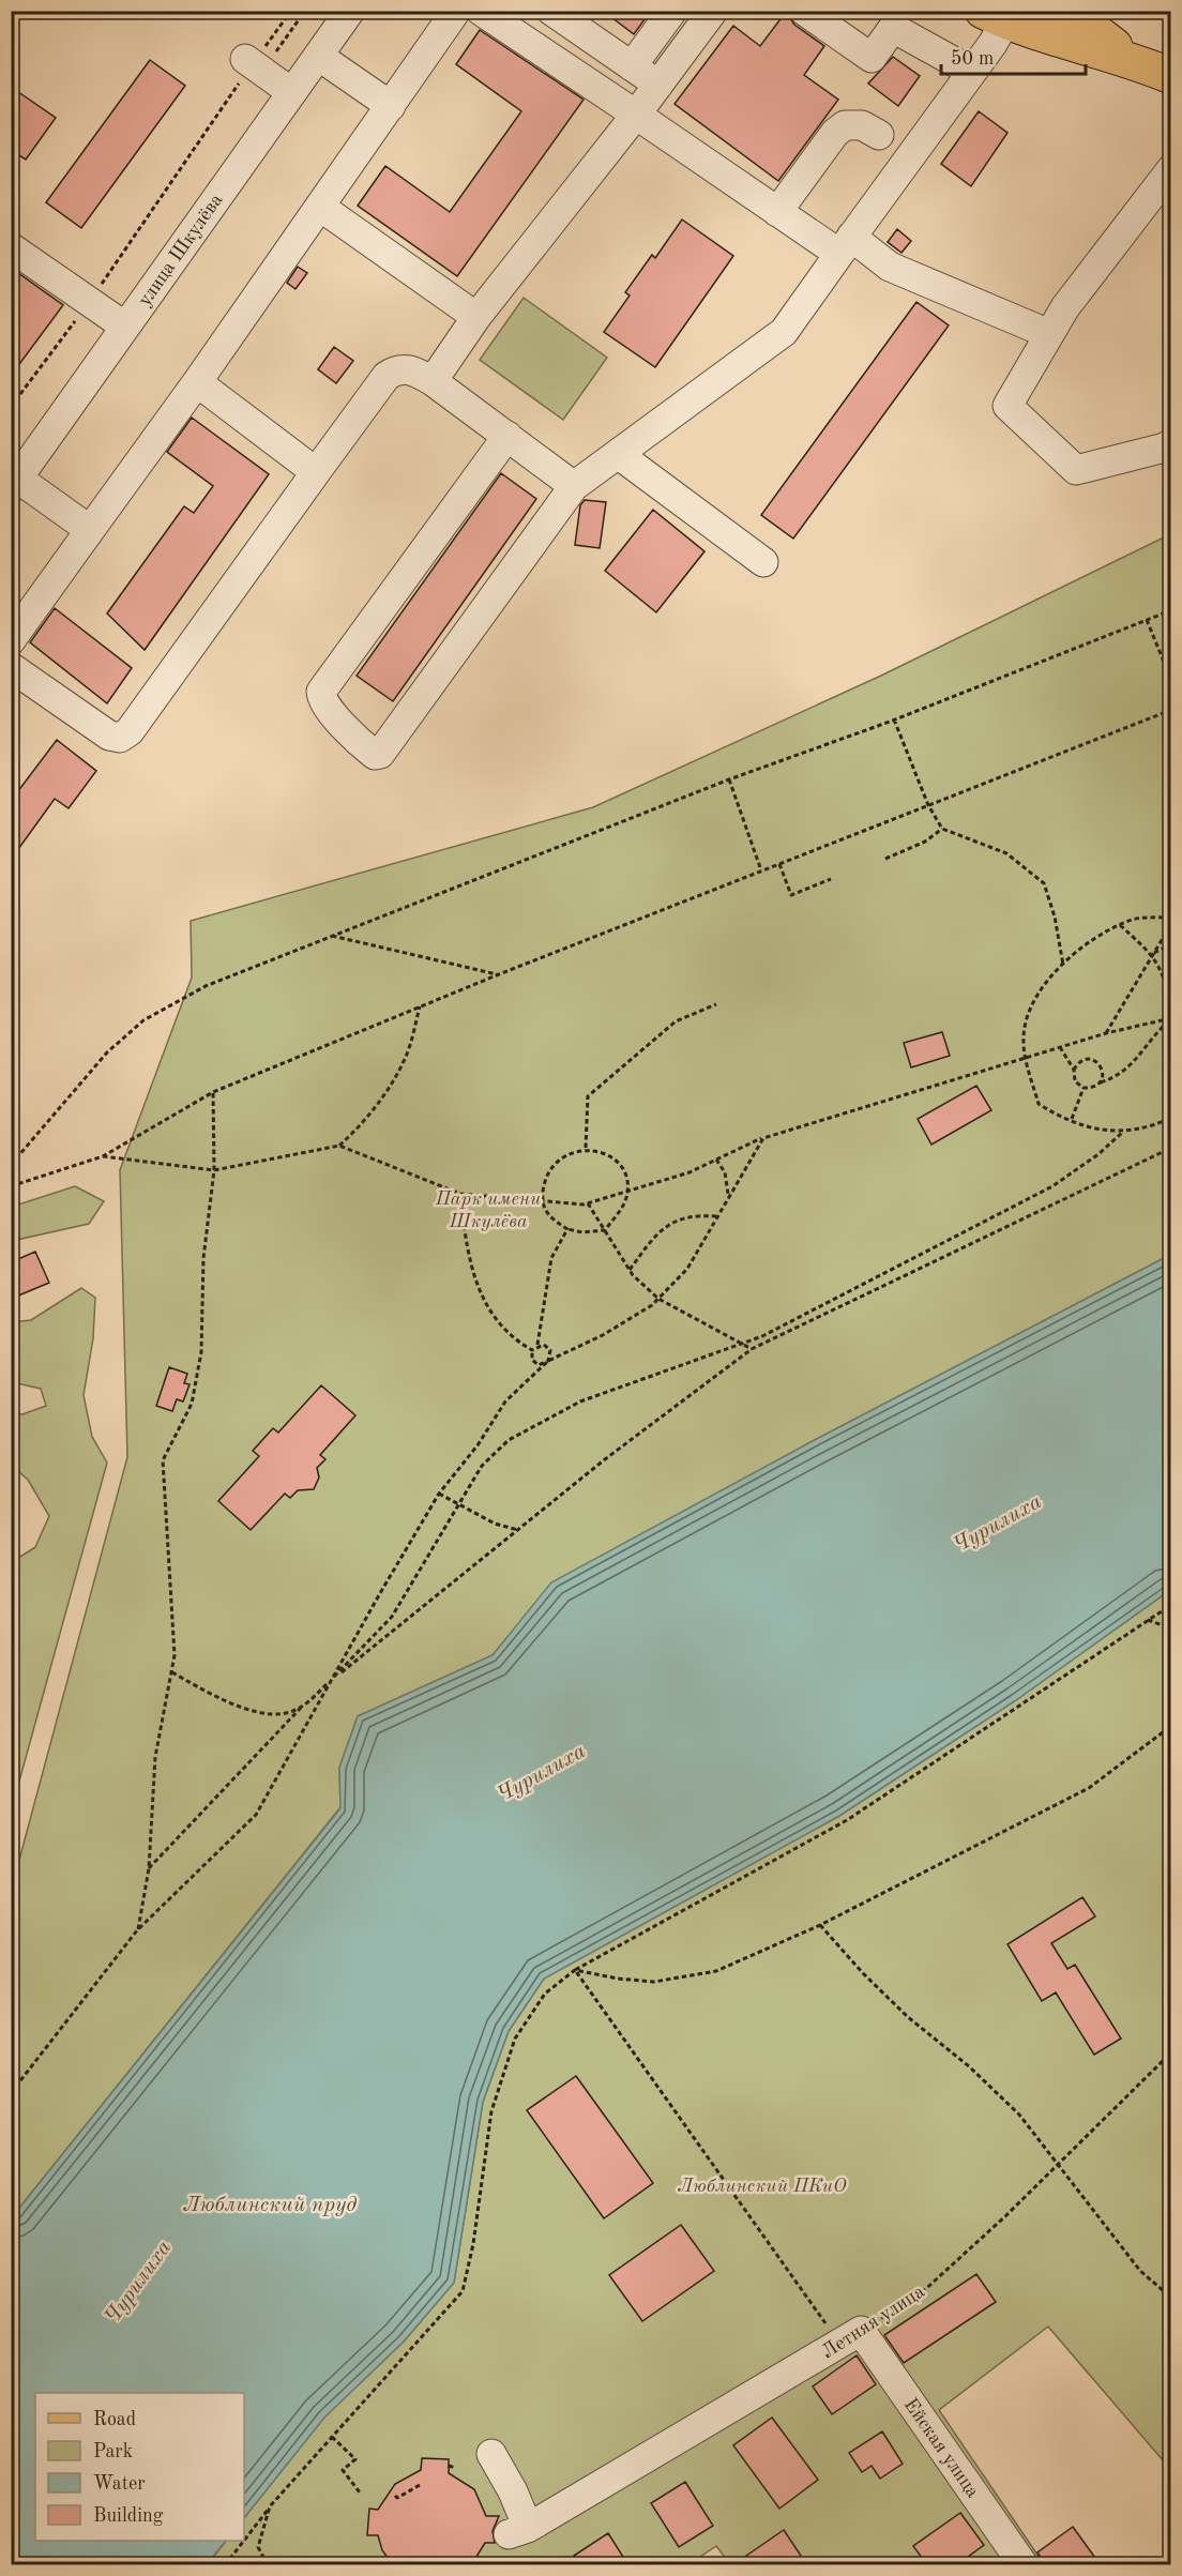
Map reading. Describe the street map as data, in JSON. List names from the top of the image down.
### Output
{
  "streets": {
    "street": ["улица Шкулёва", "Летняя улица", "Ейская улица"]
  },
  "crossings": [
    ["Летняя улица", "Ейская улица"]
  ],
  "water": ["Чурилиха", "Люблинский пруд"],
  "parks": ["Парк имени Шкулёва", "Люблинский ПКиО"],
  "legend": [
    "Road",
    "Park",
    "Water",
    "Building"
  ],
  "scale_bar": "50 m"
}
